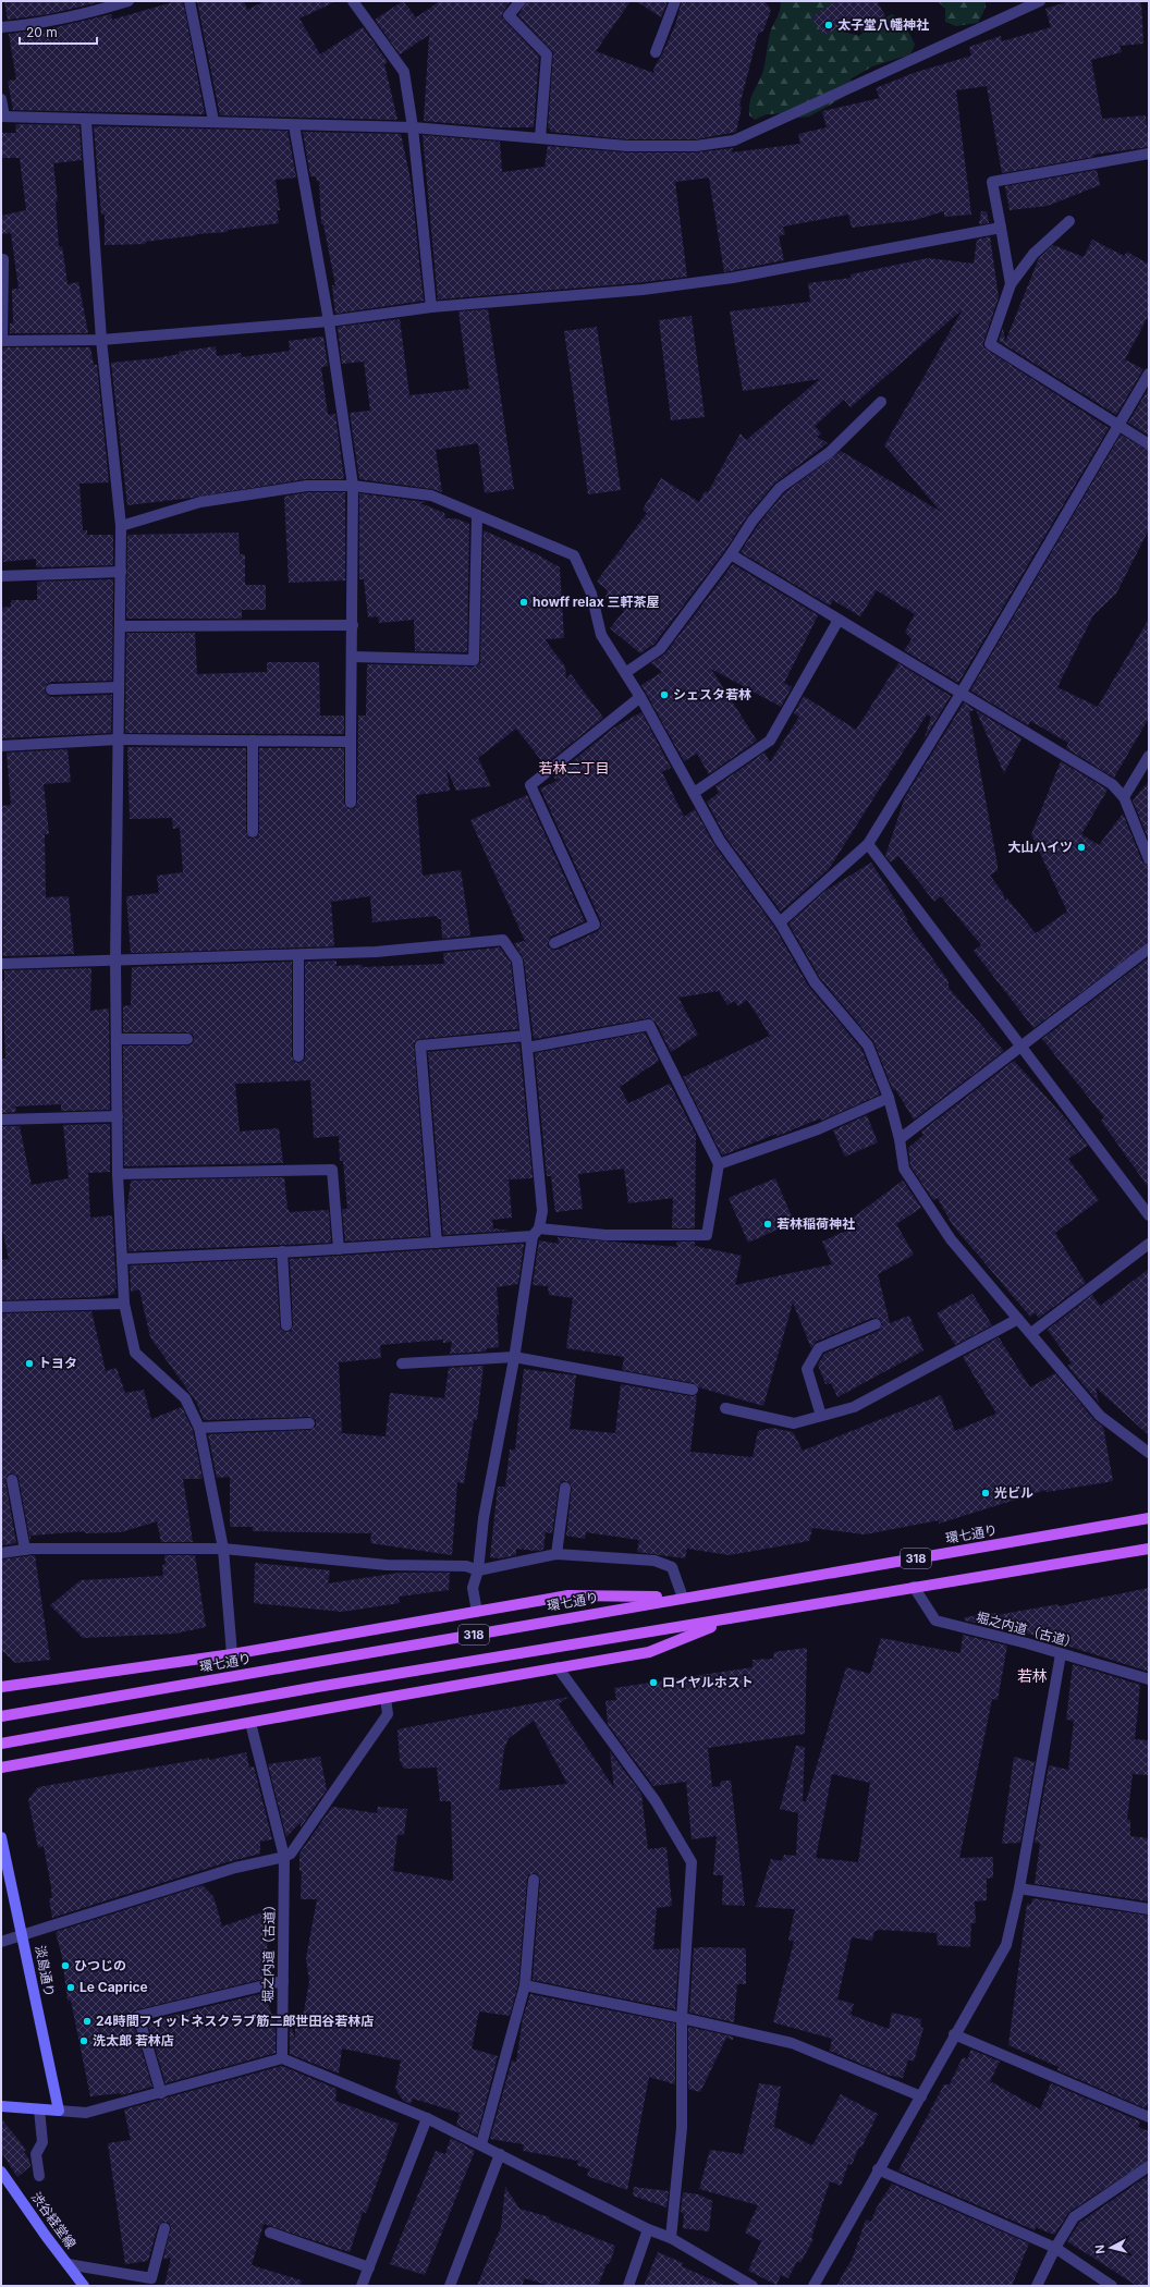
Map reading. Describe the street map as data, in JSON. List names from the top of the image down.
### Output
{
  "streets": {
    "main road": [
      "環七通り",
      "318",
      "淡島通り",
      "渋谷経堂線"
    ],
    "street": ["堀之内道（古道）"]
  },
  "crossings": [
    ["318", "堀之内道（古道）"]
  ],
  "districts": ["若林二丁目", "若林"],
  "places": [
    "太子堂八幡神社",
    "howff relax 三軒茶屋",
    "シェスタ若林",
    "大山ハイツ",
    "若林稲荷神社",
    "トヨタ",
    "光ビル",
    "ロイヤルホスト",
    "ひつじの",
    "Le Caprice",
    "24時間フィットネスクラブ筋二郎世田谷若林店",
    "洗太郎 若林店"
  ],
  "scale_bar": "20 m",
  "north": "left"
}
